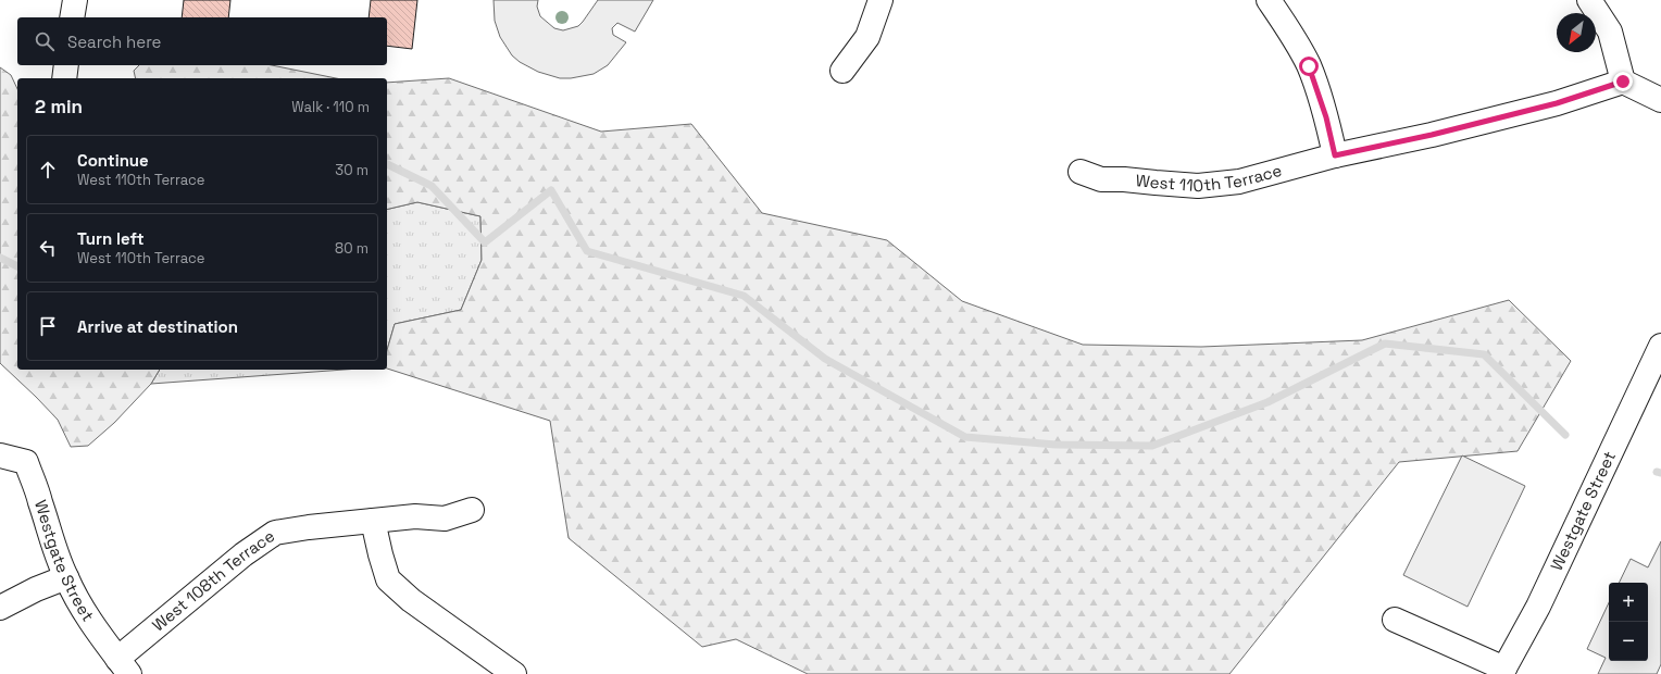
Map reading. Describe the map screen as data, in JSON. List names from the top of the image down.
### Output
{
  "streets": {
    "street": ["West 110th Terrace", "Westgate Street", "West 108th Terrace"]
  },
  "crossings": [
    ["Westgate Street", "West 108th Terrace"]
  ],
  "north": "bottom left",
  "page": {
    "search": "Search here",
    "heading": ["2 min", "Walk · 110 m"],
    "list": [
      ["Continue", "West 110th Terrace", "30 m"],
      ["Turn left", "West 110th Terrace", "80 m"],
      "Arrive at destination"
    ],
    "map_buttons": ["+", "−"]
  }
}
